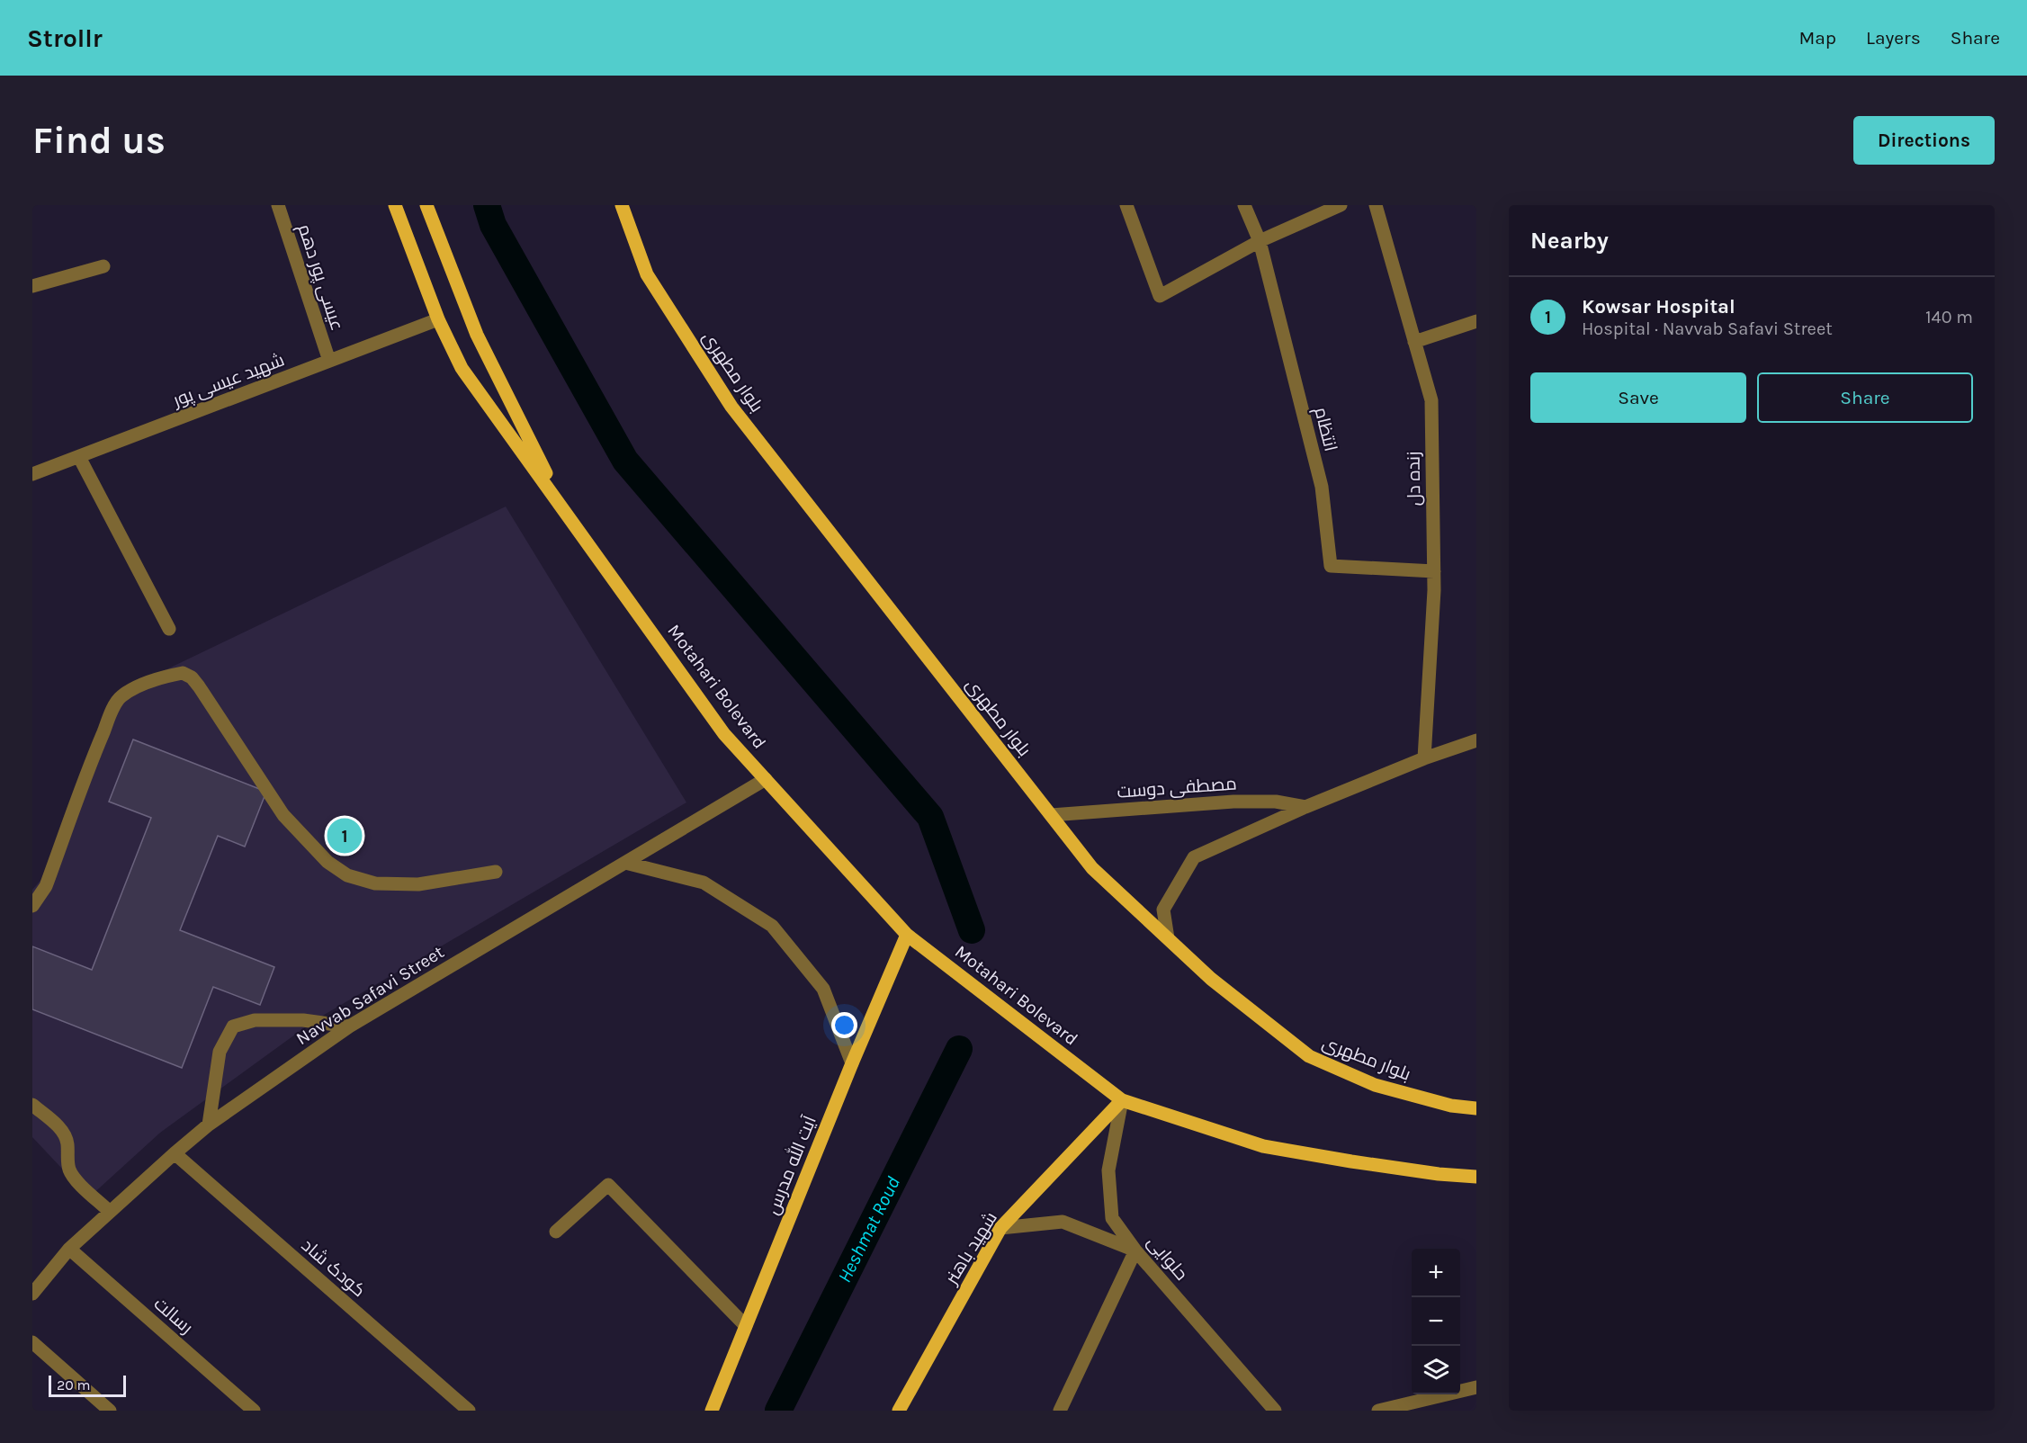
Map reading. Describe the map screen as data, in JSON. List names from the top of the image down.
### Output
{
  "streets": {
    "main road": [
      "بلوار مطهری",
      "Motahari Bolevard",
      "آیت الله مدرس",
      "شهید باهنر"
    ],
    "street": [
      "عیسی پور دهم",
      "شهید عیسی پور",
      "انتظام",
      "زنده دل",
      "مصطفی دوست",
      "Navvab Safavi Street",
      "حلوایی",
      "کودک شاد",
      "رسالت"
    ]
  },
  "crossings": [
    ["عیسی پور دهم", "شهید عیسی پور"],
    ["بلوار مطهری", "مصطفی دوست"],
    ["شهید عیسی پور", "Motahari Bolevard"],
    ["انتظام", "زنده دل"],
    ["Motahari Bolevard", "Navvab Safavi Street"],
    ["Motahari Bolevard", "آیت الله مدرس"],
    ["Motahari Bolevard", "شهید باهنر"],
    ["Motahari Bolevard", "حلوایی"],
    ["Navvab Safavi Street", "کودک شاد"],
    ["Navvab Safavi Street", "رسالت"],
    ["شهید باهنر", "حلوایی"]
  ],
  "water": ["Heshmat Roud"],
  "scale_bar": "20 m",
  "page": {
    "header": "Strollr",
    "nav": ["Map", "Layers", "Share"],
    "buttons": [
      "Directions",
      ["Save", "Share"]
    ],
    "title": "Find us",
    "heading": "Nearby",
    "list": [
      {
        "mark": "1",
        "name": "Kowsar Hospital",
        "note": "Hospital · Navvab Safavi Street",
        "value": "140 m"
      }
    ],
    "pins": "1",
    "map_buttons": ["+", "−"],
    "scale": "20 m"
  }
}
